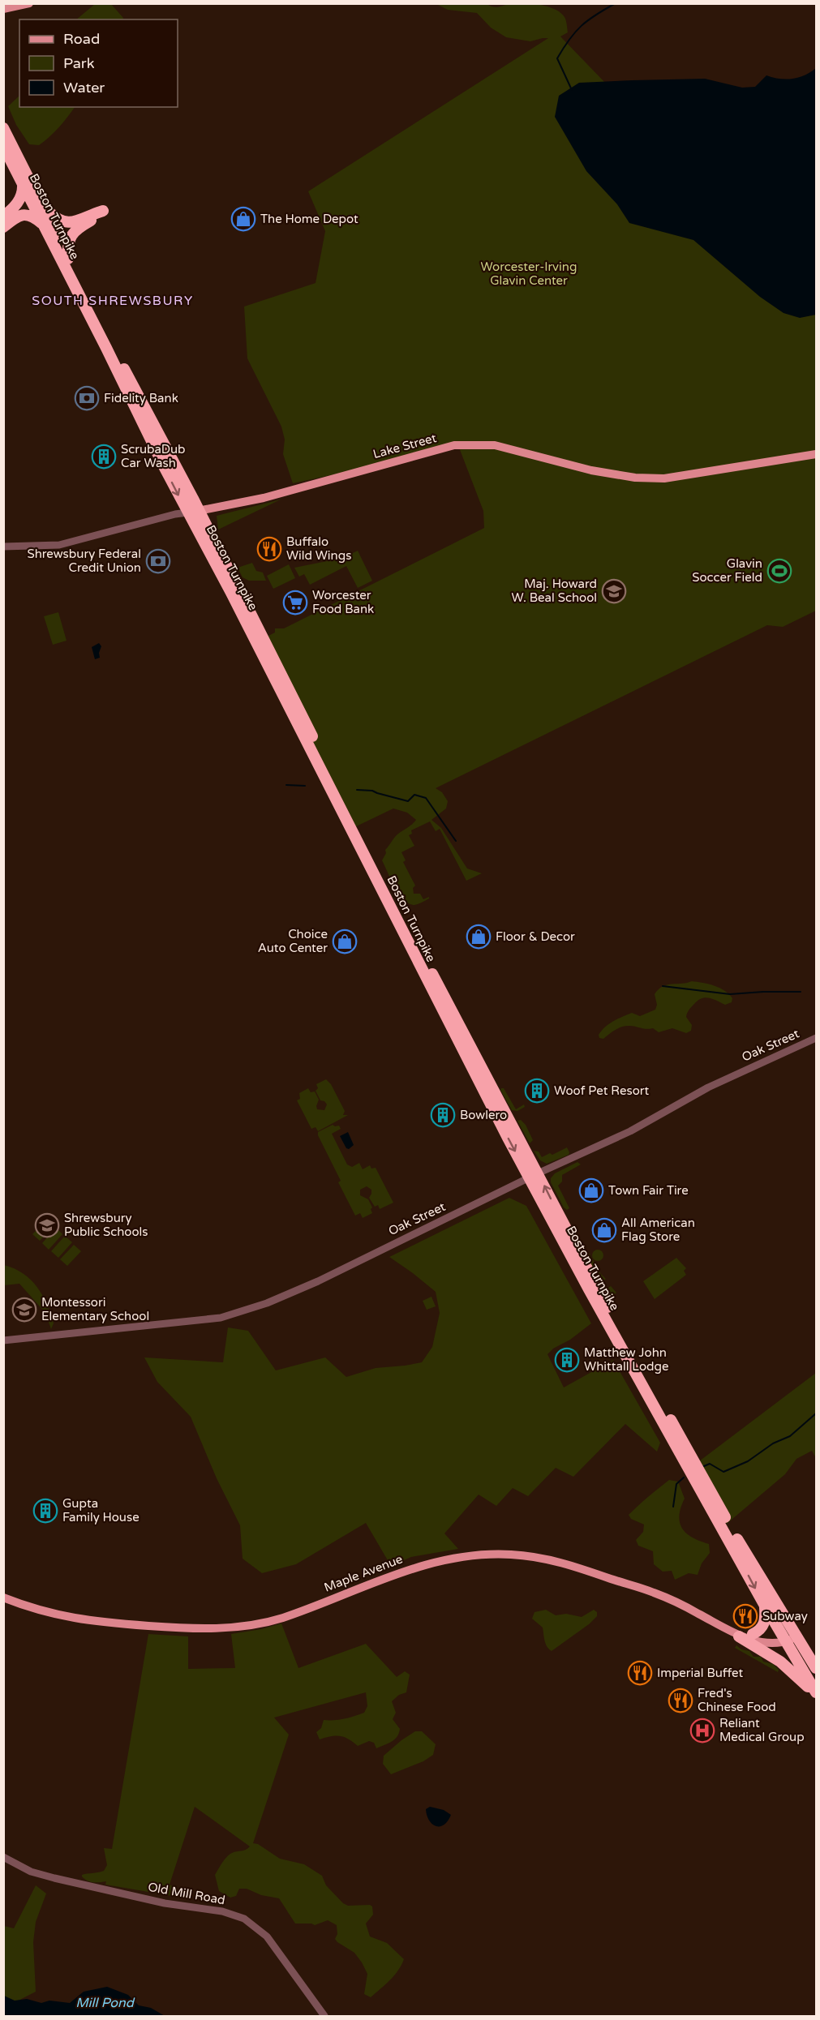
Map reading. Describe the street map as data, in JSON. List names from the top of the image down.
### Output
{
  "streets": {
    "highway": ["Boston Turnpike"],
    "main road": ["Lake Street", "Maple Avenue"],
    "street": ["Oak Street", "Old Mill Road"]
  },
  "crossings": [
    ["Boston Turnpike", "Lake Street"],
    ["Boston Turnpike", "Oak Street"],
    ["Boston Turnpike", "Maple Avenue"]
  ],
  "districts": ["SOUTH SHREWSBURY"],
  "water": ["Mill Pond"],
  "parks": ["Worcester-Irving Glavin Center"],
  "places": {
    "shop": [
      "The Home Depot",
      "Floor & Decor",
      "Choice Auto Center",
      "Town Fair Tire",
      "All American Flag Store"
    ],
    "bank": ["Fidelity Bank", "Shrewsbury Federal Credit Union"],
    "building": [
      "ScrubaDub Car Wash",
      "Woof Pet Resort",
      "Bowlero",
      "Matthew John Whittall Lodge",
      "Gupta Family House"
    ],
    "restaurant": [
      "Buffalo Wild Wings",
      "Subway",
      "Imperial Buffet",
      "Fred's Chinese Food"
    ],
    "sports": ["Glavin Soccer Field"],
    "school or university": ["Maj. Howard W. Beal School", "Shrewsbury Public Schools", "Montessori Elementary School"],
    "supermarket": ["Worcester Food Bank"],
    "hospital": ["Reliant Medical Group"]
  },
  "legend": ["Road", "Park", "Water"]
}
